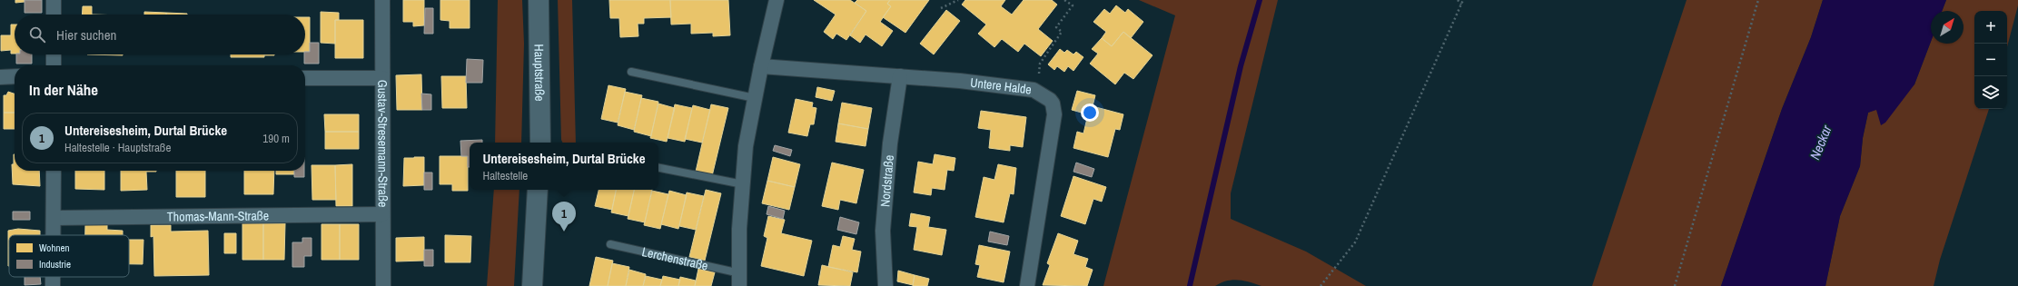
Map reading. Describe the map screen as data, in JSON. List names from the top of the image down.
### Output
{
  "streets": {
    "main road": ["Hauptstraße"],
    "street": [
      "Untere Halde",
      "Gustav-Stresemann-Straße",
      "Nordstraße",
      "Thomas-Mann-Straße",
      "Lerchenstraße"
    ]
  },
  "crossings": [
    ["Untere Halde", "Nordstraße"],
    ["Untere Halde", "Lerchenstraße"],
    ["Gustav-Stresemann-Straße", "Thomas-Mann-Straße"]
  ],
  "water": ["Neckar"],
  "legend": ["Wohnen", "Industrie"],
  "north": "top right",
  "page": {
    "map_buttons": ["+", "−"],
    "search": "Hier suchen",
    "heading": "In der Nähe",
    "list": [
      {
        "mark": "1",
        "name": "Untereisesheim, Durtal Brücke",
        "note": "Haltestelle · Hauptstraße",
        "value": "190 m"
      }
    ],
    "popup": ["Untereisesheim, Durtal Brücke", "Haltestelle"],
    "pins": "1"
  }
}
